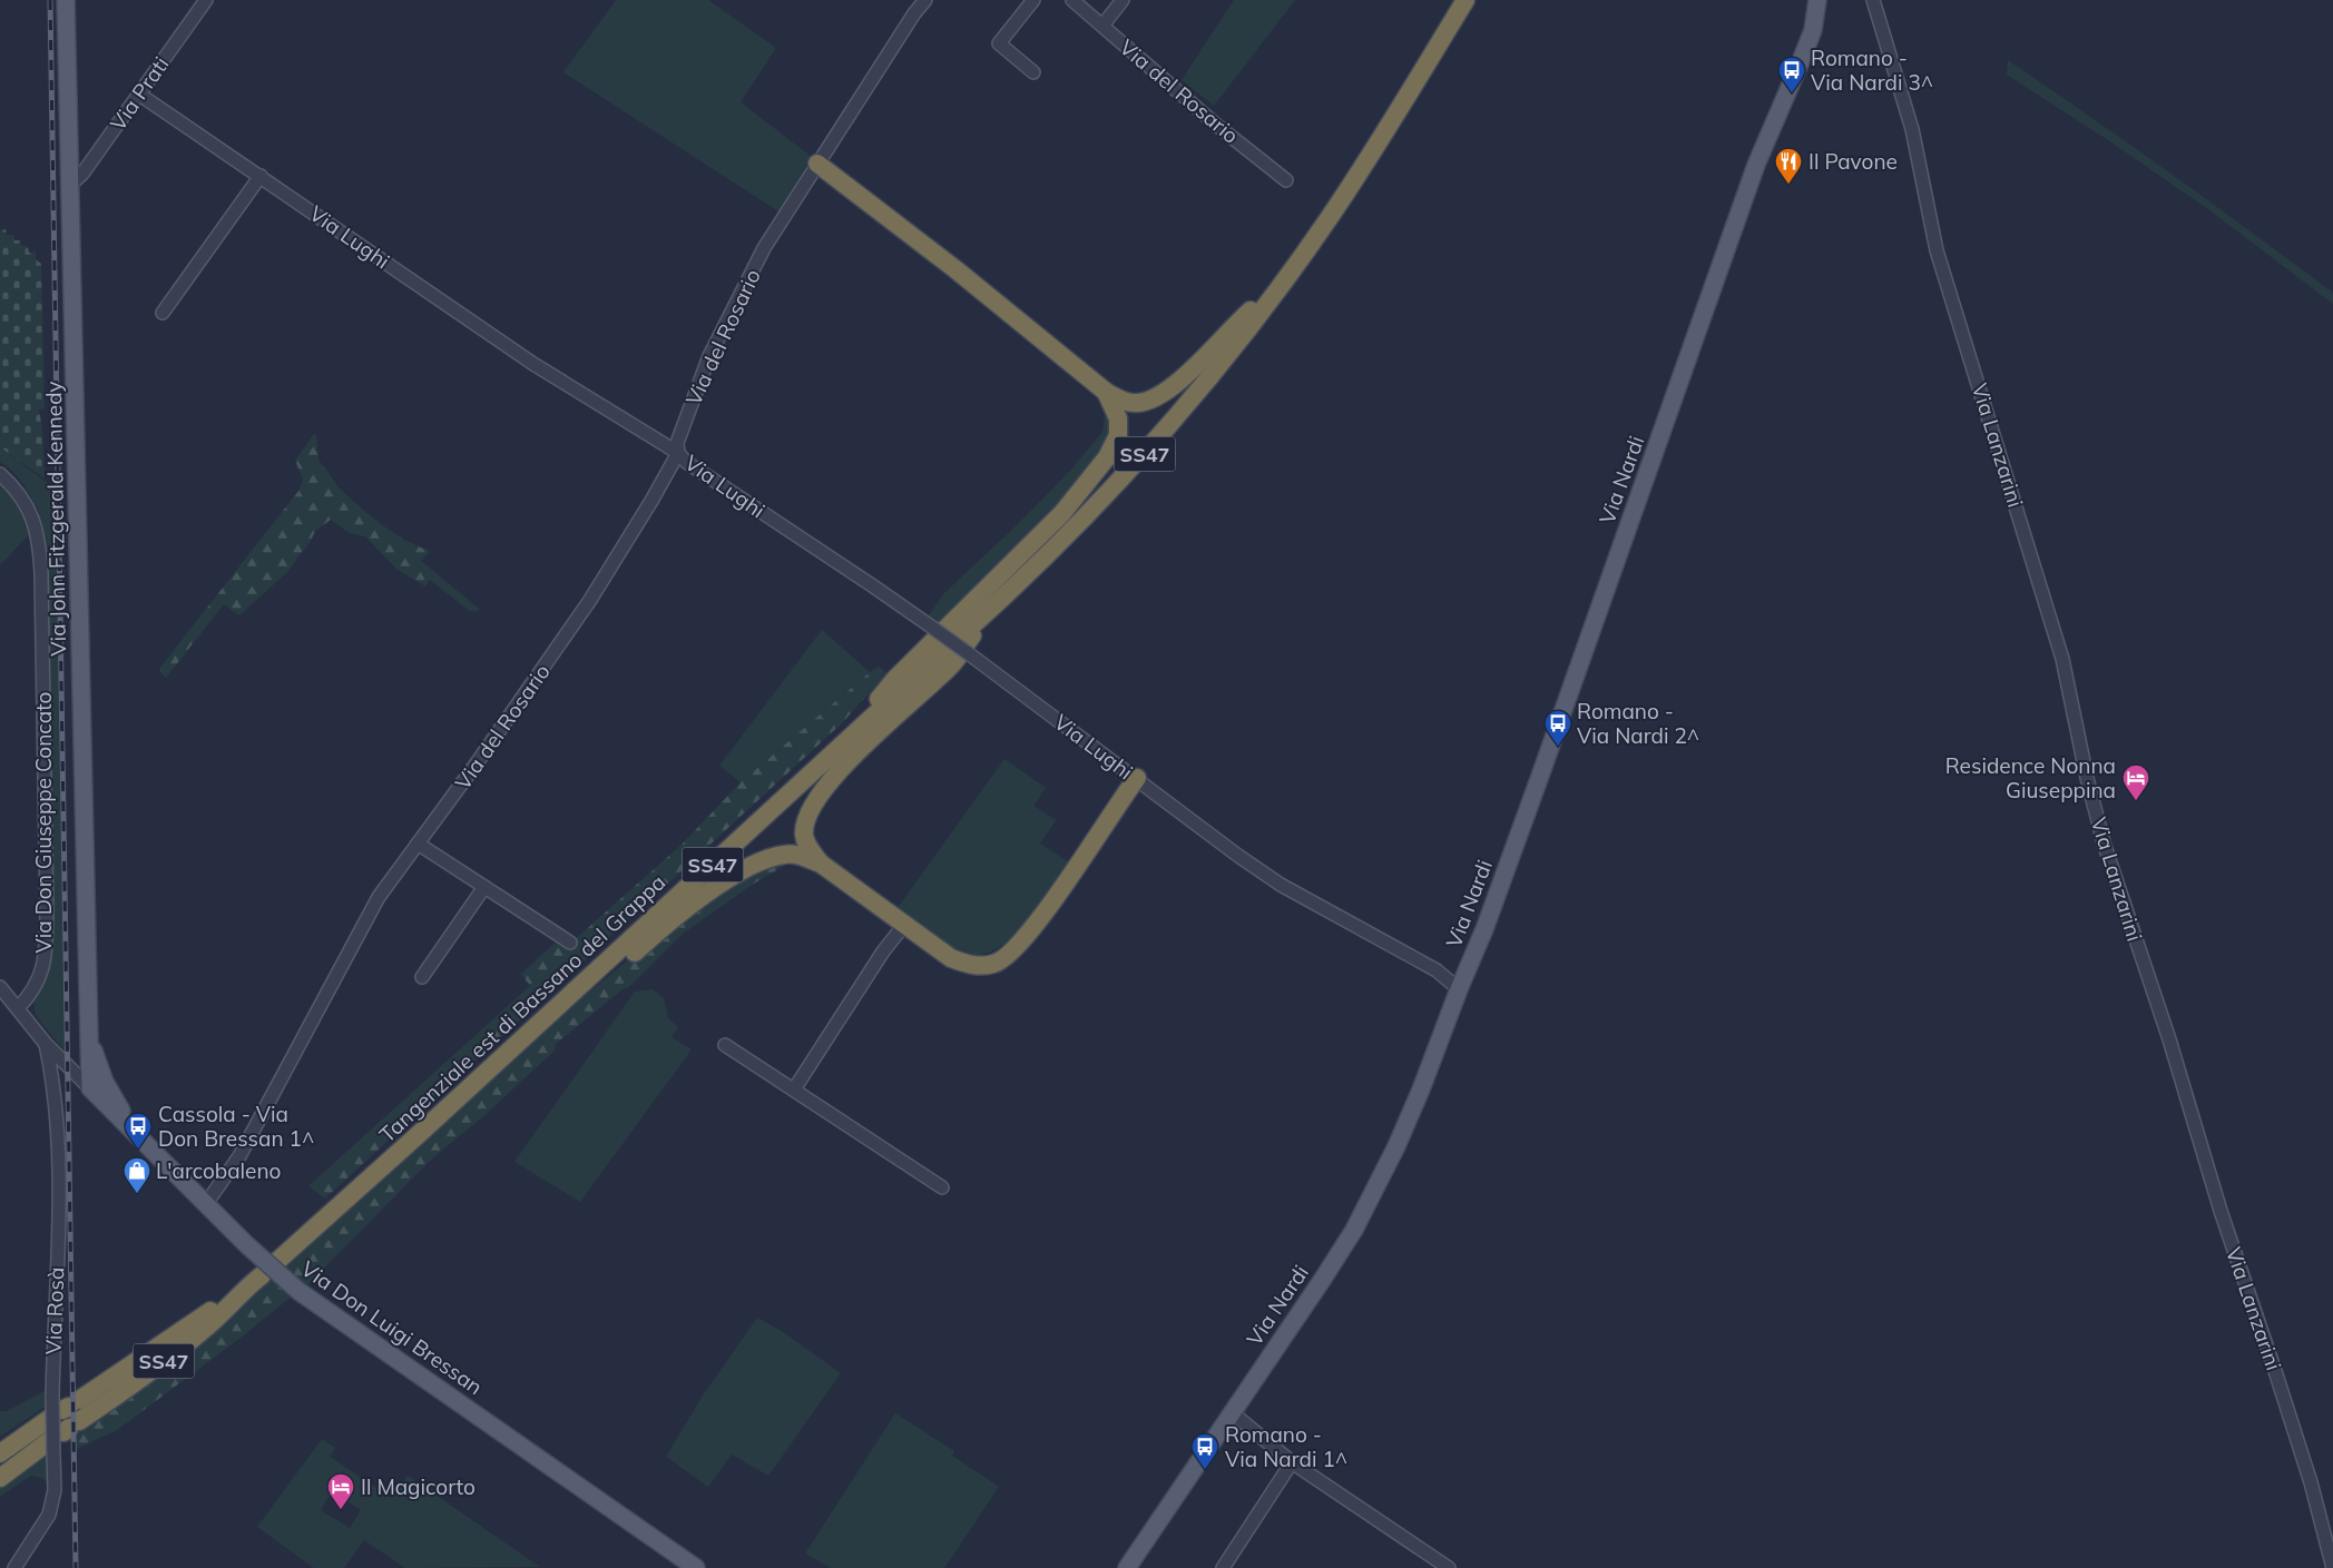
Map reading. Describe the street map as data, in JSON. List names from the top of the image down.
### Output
{
  "streets": {
    "highway": ["SS47", "Tangenziale est di Bassano del Grappa"],
    "main road": ["Via Nardi", "Via John Fitzgerald Kennedy", "Via Don Luigi Bressan"],
    "street": [
      "Via del Rosario",
      "Via Prati",
      "Via Lughi",
      "Via Lanzarini",
      "Via Don Giuseppe Concato",
      "Via Rosà"
    ]
  },
  "crossings": [
    ["Via del Rosario", "Via Lughi"],
    ["Via del Rosario", "Via Don Luigi Bressan"],
    ["Via Prati", "Via Lughi"],
    ["Via Prati", "Via John Fitzgerald Kennedy"],
    ["Via Lughi", "Via Nardi"],
    ["SS47", "Tangenziale est di Bassano del Grappa"],
    ["SS47", "Via Rosà"],
    ["Via John Fitzgerald Kennedy", "Via Don Luigi Bressan"],
    ["Tangenziale est di Bassano del Grappa", "Via Rosà"]
  ],
  "places": {
    "bus stop": [
      "Romano - Via Nardi 3^",
      "Romano - Via Nardi 2^",
      "Cassola - Via Don Bressan 1^",
      "Romano - Via Nardi 1^"
    ],
    "restaurant": ["Il Pavone"],
    "hotel": ["Residence Nonna Giuseppina", "Il Magicorto"],
    "shop": ["L'arcobaleno"]
  }
}
